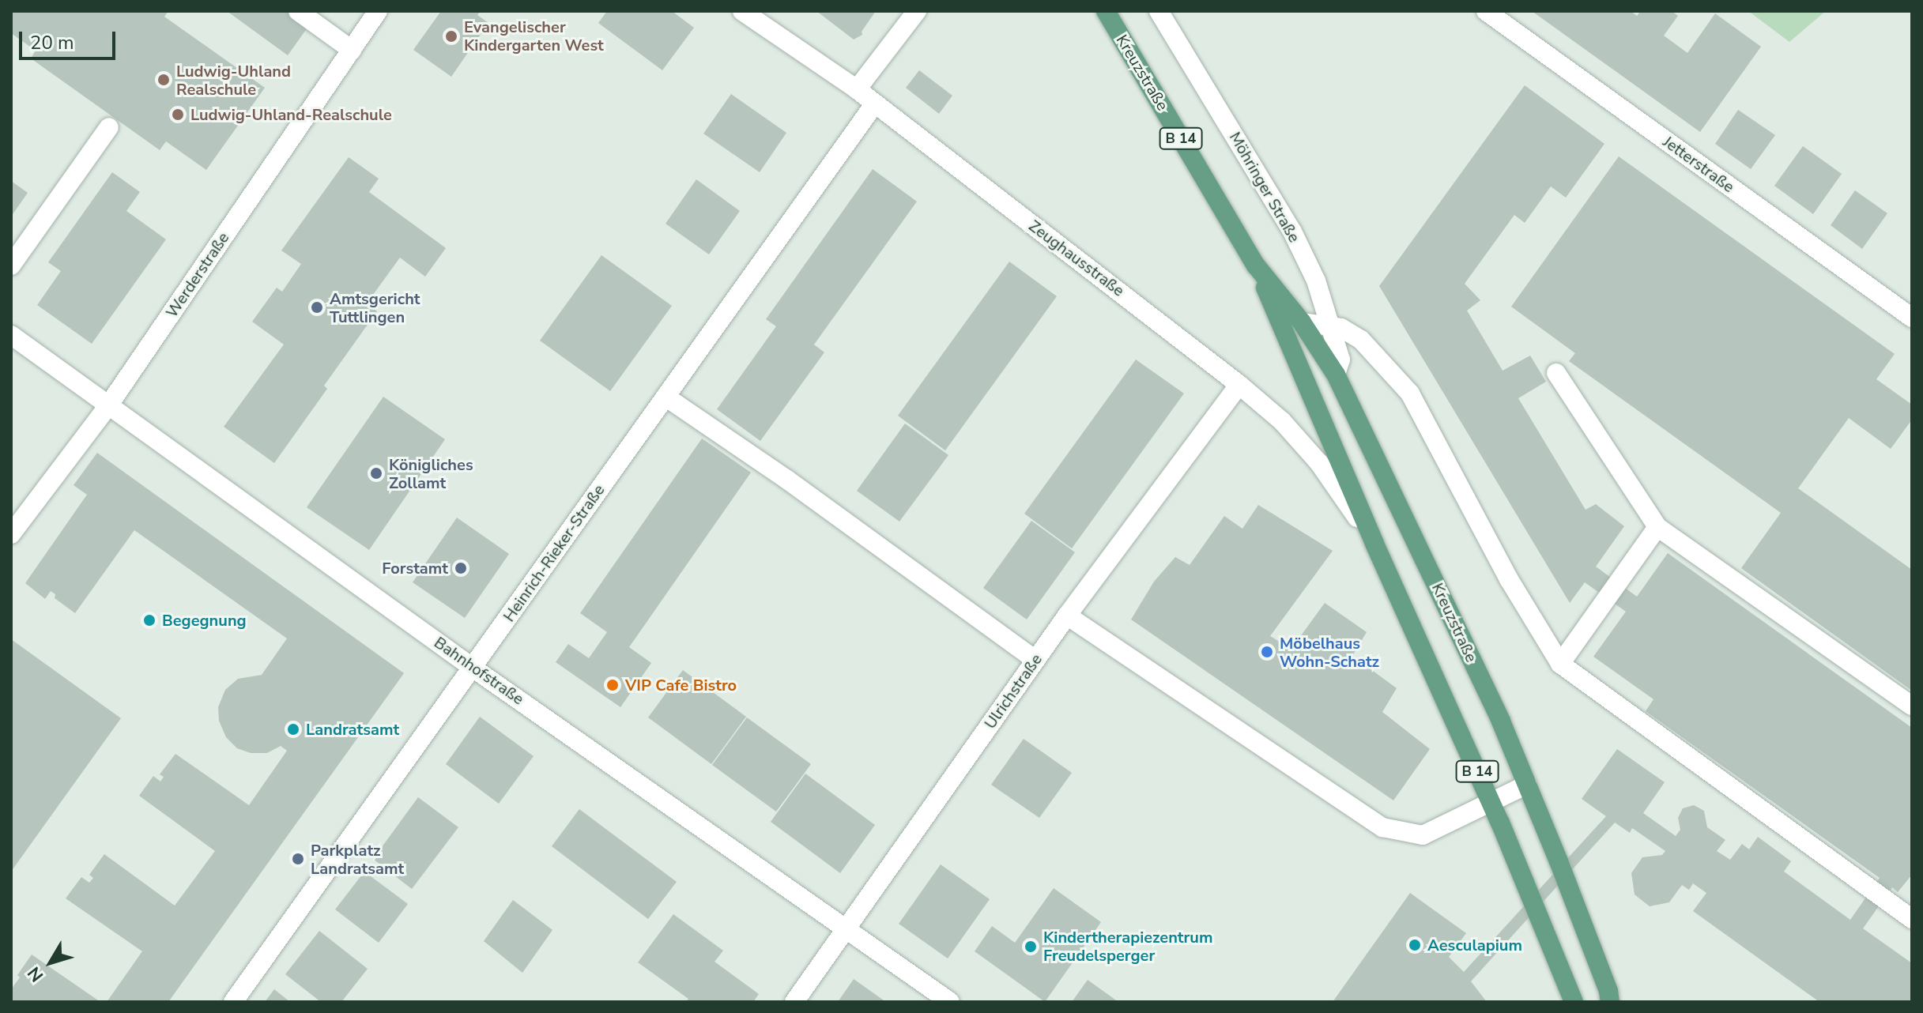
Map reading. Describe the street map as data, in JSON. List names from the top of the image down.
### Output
{
  "streets": {
    "main road": ["Kreuzstraße", "B 14"],
    "street": [
      "Jetterstraße",
      "Möhringer Straße",
      "Zeughausstraße",
      "Werderstraße",
      "Heinrich-Rieker-Straße",
      "Bahnhofstraße",
      "Ulrichstraße"
    ]
  },
  "crossings": [
    ["Kreuzstraße", "Möhringer Straße"],
    ["Kreuzstraße", "Zeughausstraße"],
    ["Zeughausstraße", "Heinrich-Rieker-Straße"],
    ["Zeughausstraße", "Ulrichstraße"],
    ["Werderstraße", "Bahnhofstraße"],
    ["Heinrich-Rieker-Straße", "Bahnhofstraße"],
    ["Bahnhofstraße", "Ulrichstraße"]
  ],
  "places": [
    "Evangelischer Kindergarten West",
    "Ludwig-Uhland Realschule",
    "Ludwig-Uhland-Realschule",
    "Amtsgericht Tuttlingen",
    "Königliches Zollamt",
    "Forstamt",
    "Begegnung",
    "Möbelhaus Wohn-Schatz",
    "VIP Cafe Bistro",
    "Landratsamt",
    "Parkplatz Landratsamt",
    "Aesculapium",
    "Kindertherapiezentrum Freudelsperger"
  ],
  "scale_bar": "20 m",
  "north": "bottom left"
}
